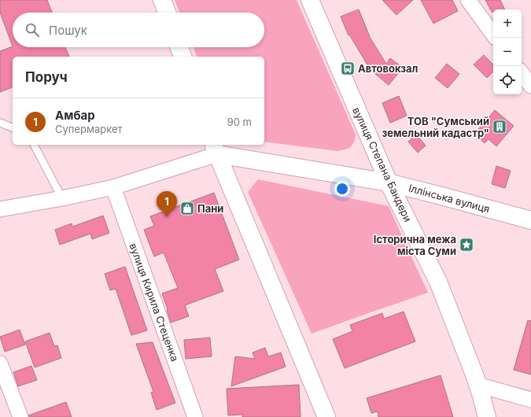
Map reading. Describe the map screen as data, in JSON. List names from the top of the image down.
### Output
{
  "streets": {
    "main road": ["вулиця Степана Бандери", "Іллінська вулиця"],
    "street": ["вулиця Кирила Стеценка"]
  },
  "crossings": [
    ["вулиця Степана Бандери", "Іллінська вулиця"]
  ],
  "places": {
    "bus stop": ["Автовокзал"],
    "building": ["ТОВ \"Сумський земельний кадастр\""],
    "shop": ["Пани"],
    "place": ["Історична межа міста Суми"]
  },
  "page": {
    "map_buttons": ["+", "−"],
    "search": "Пошук",
    "heading": "Поруч",
    "list": [
      {
        "mark": "1",
        "name": "Амбар",
        "note": "Супермаркет",
        "value": "90 m"
      }
    ],
    "pins": "1"
  }
}
